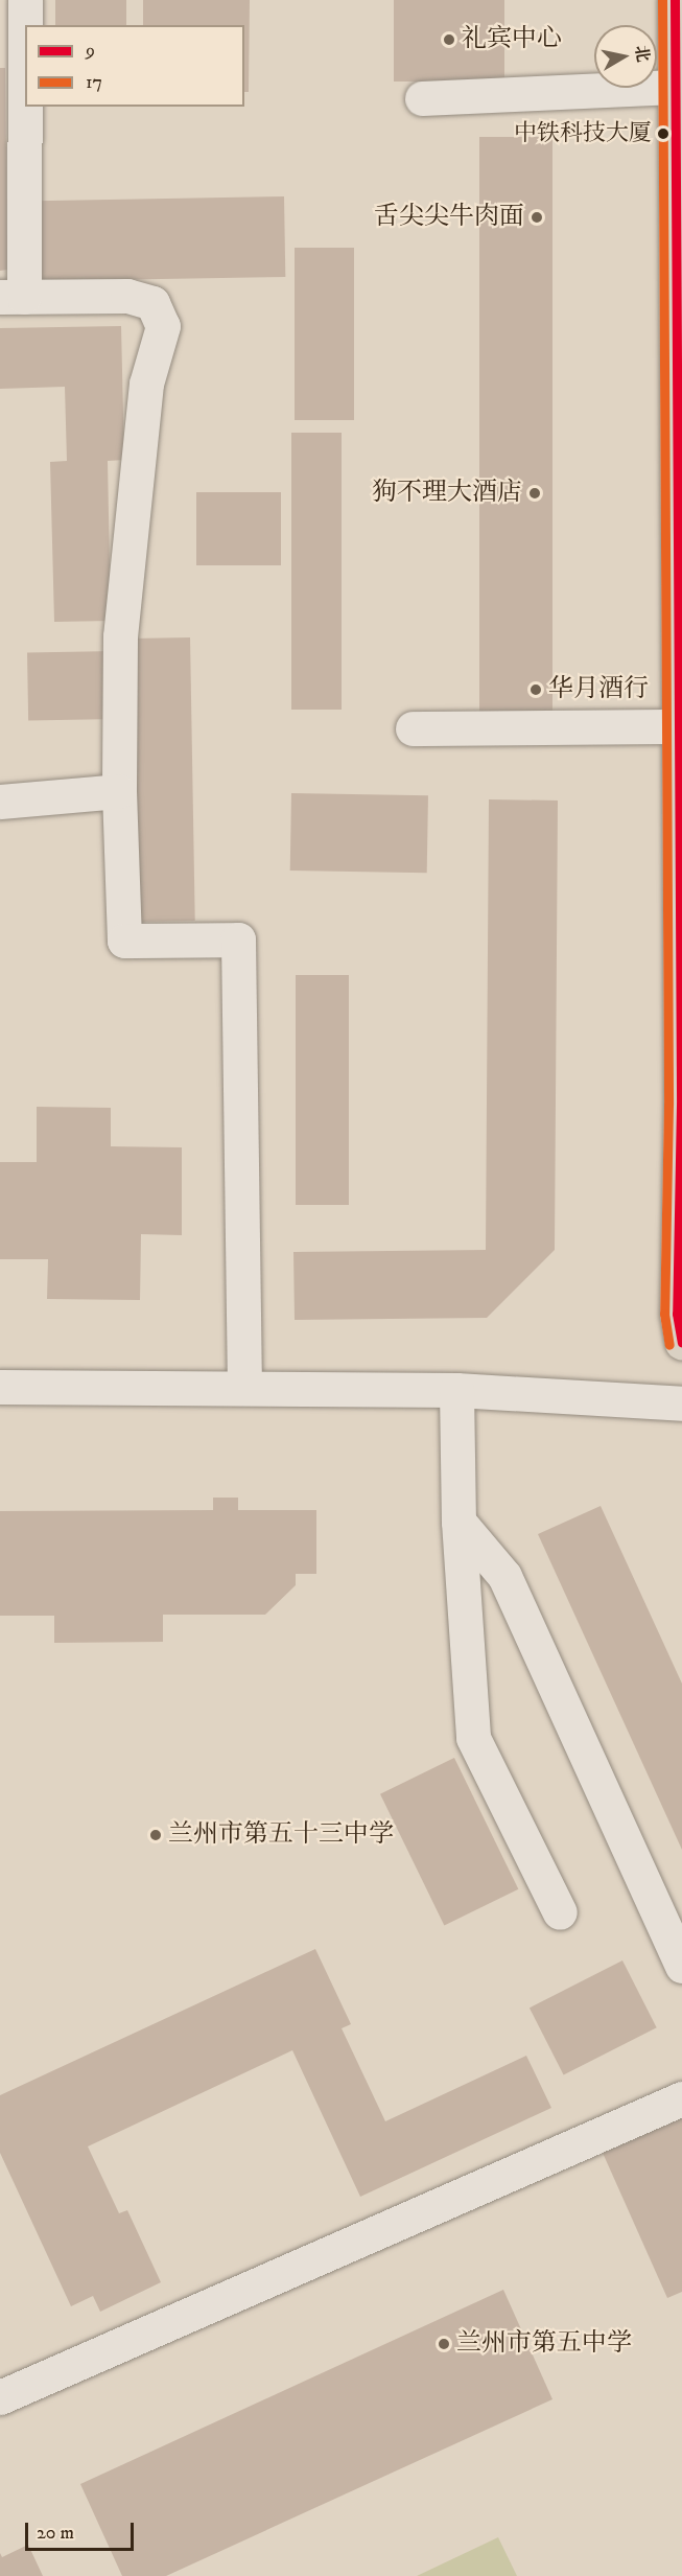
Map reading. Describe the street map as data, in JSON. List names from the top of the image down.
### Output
{
  "places": [
    "礼宾中心",
    "中铁科技大厦",
    "舌尖尖牛肉面",
    "狗不理大酒店",
    "华月酒行",
    "兰州市第五十三中学",
    "兰州市第五中学"
  ],
  "lines": ["transit line 9", "transit line 17"],
  "legend": ["9", "17"],
  "scale_bar": "20 m",
  "north": "right"
}
